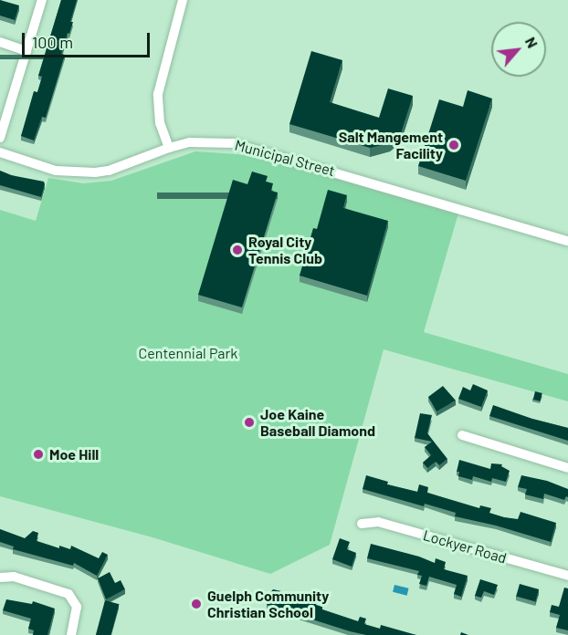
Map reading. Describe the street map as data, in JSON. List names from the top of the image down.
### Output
{
  "streets": {
    "street": ["Municipal Street", "Lockyer Road"]
  },
  "parks": ["Centennial Park"],
  "places": [
    "Salt Mangement Facility",
    "Royal City Tennis Club",
    "Joe Kaine Baseball Diamond",
    "Moe Hill",
    "Guelph Community Christian School"
  ],
  "scale_bar": "100 m",
  "north": "top right"
}
